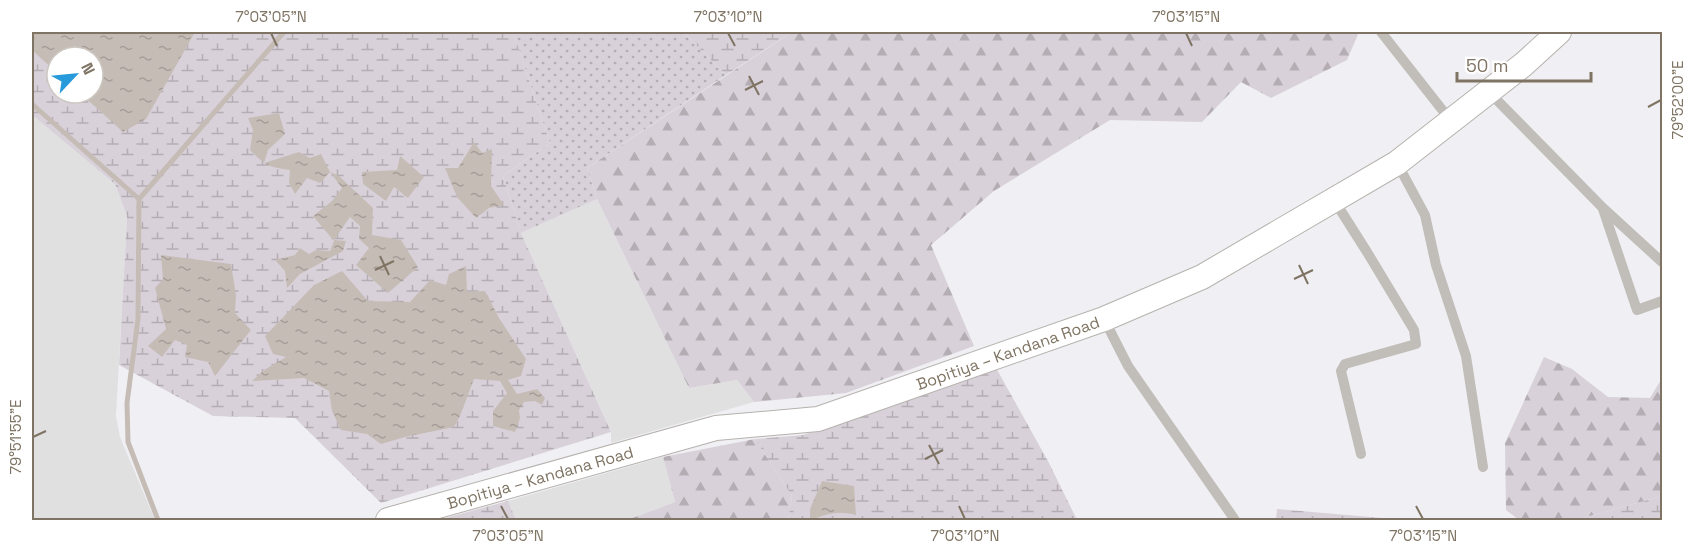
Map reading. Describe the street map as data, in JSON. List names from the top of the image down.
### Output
{
  "streets": {
    "main road": ["Bopitiya – Kandana Road"]
  },
  "scale_bar": "50 m",
  "north": "top right",
  "coordinates": [
    "7°03'05\"N",
    "7°03'10\"N",
    "7°03'15\"N",
    "79°52'00\"E",
    "79°51'55\"E"
  ]
}
